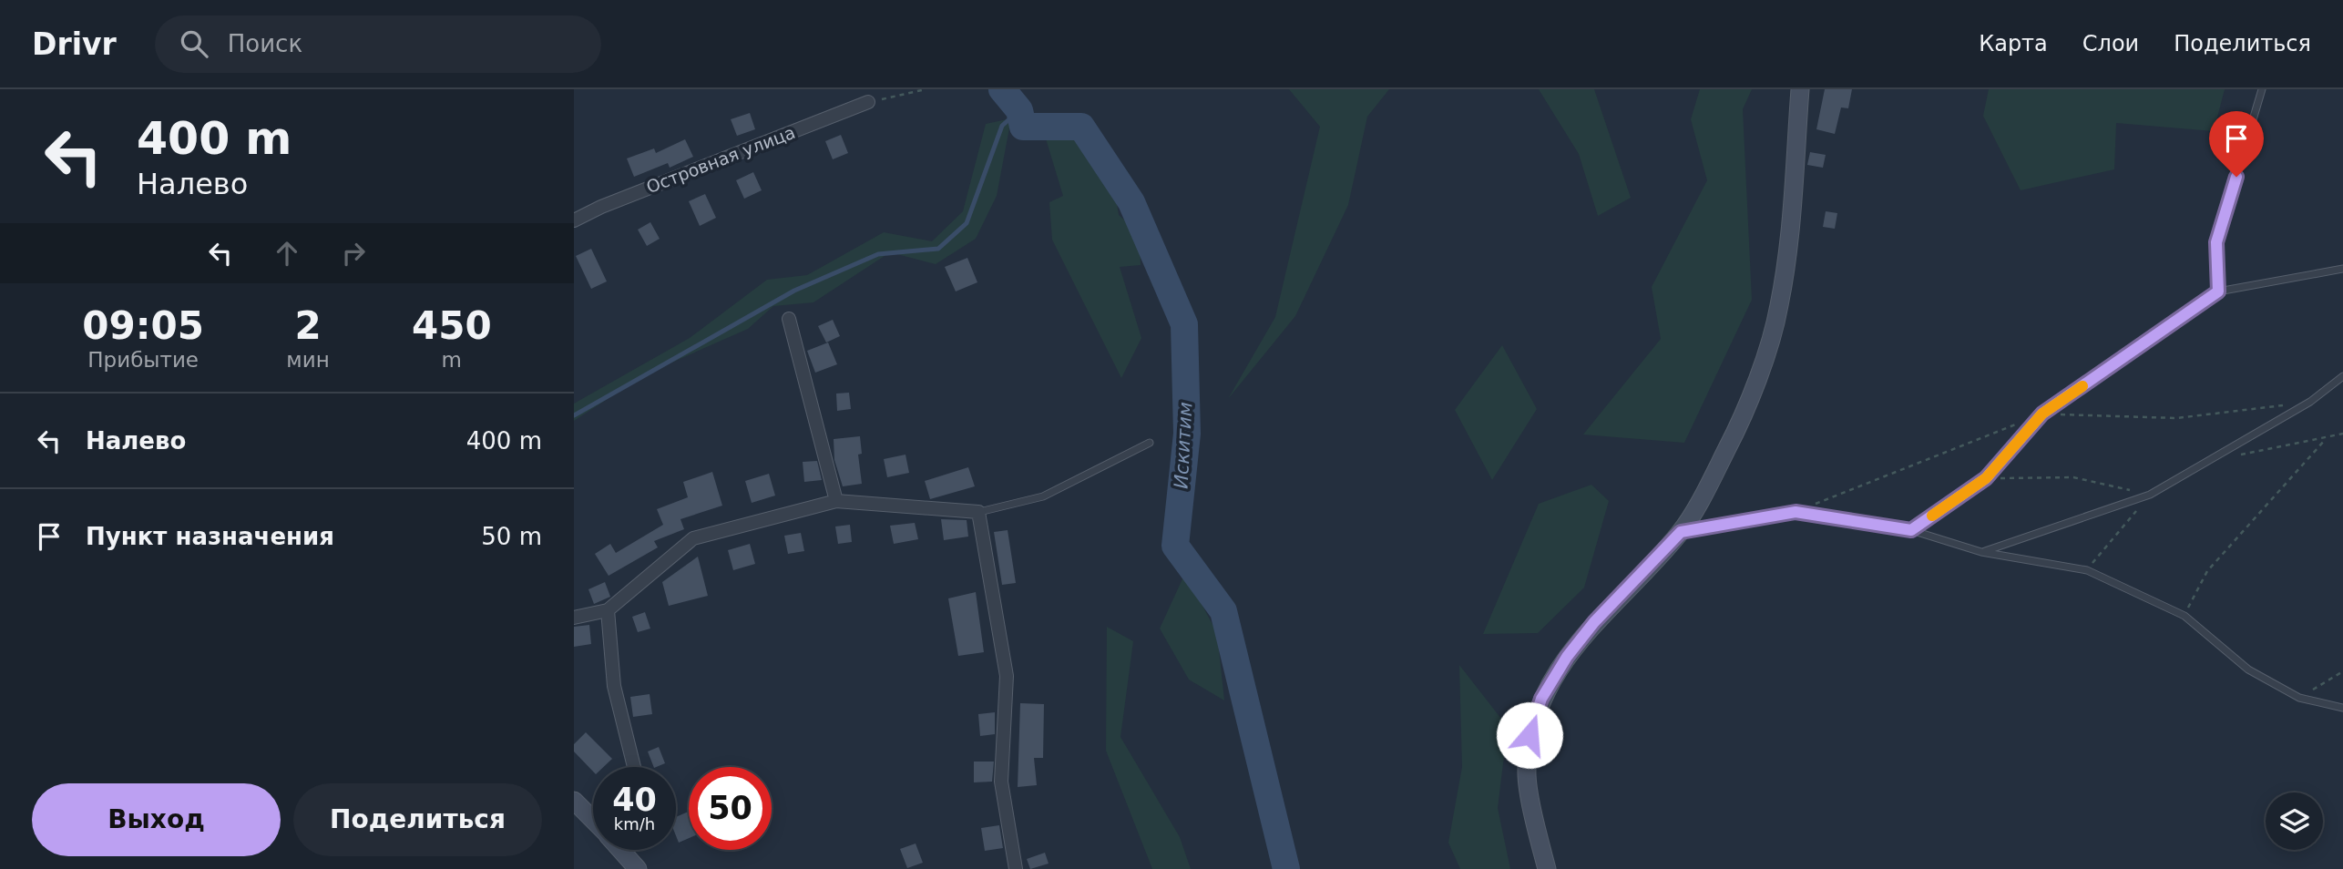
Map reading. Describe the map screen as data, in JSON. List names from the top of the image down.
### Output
{
  "streets": {
    "street": ["Островная улица"]
  },
  "water": ["Искитим"],
  "page": {
    "header": "Drivr",
    "search": "Поиск",
    "nav": ["Карта", "Слои", "Поделиться"],
    "turn": ["400 m", "Налево"],
    "eta": [
      "09:05",
      "Прибытие",
      "2",
      "мин",
      "450",
      "m"
    ],
    "list": [
      {
        "name": "Налево",
        "value": "400 m"
      },
      {
        "name": "Пункт назначения",
        "value": "50 m"
      }
    ],
    "speed": "40 km/h",
    "limit": "50",
    "buttons": ["Выход", "Поделиться"]
  }
}
